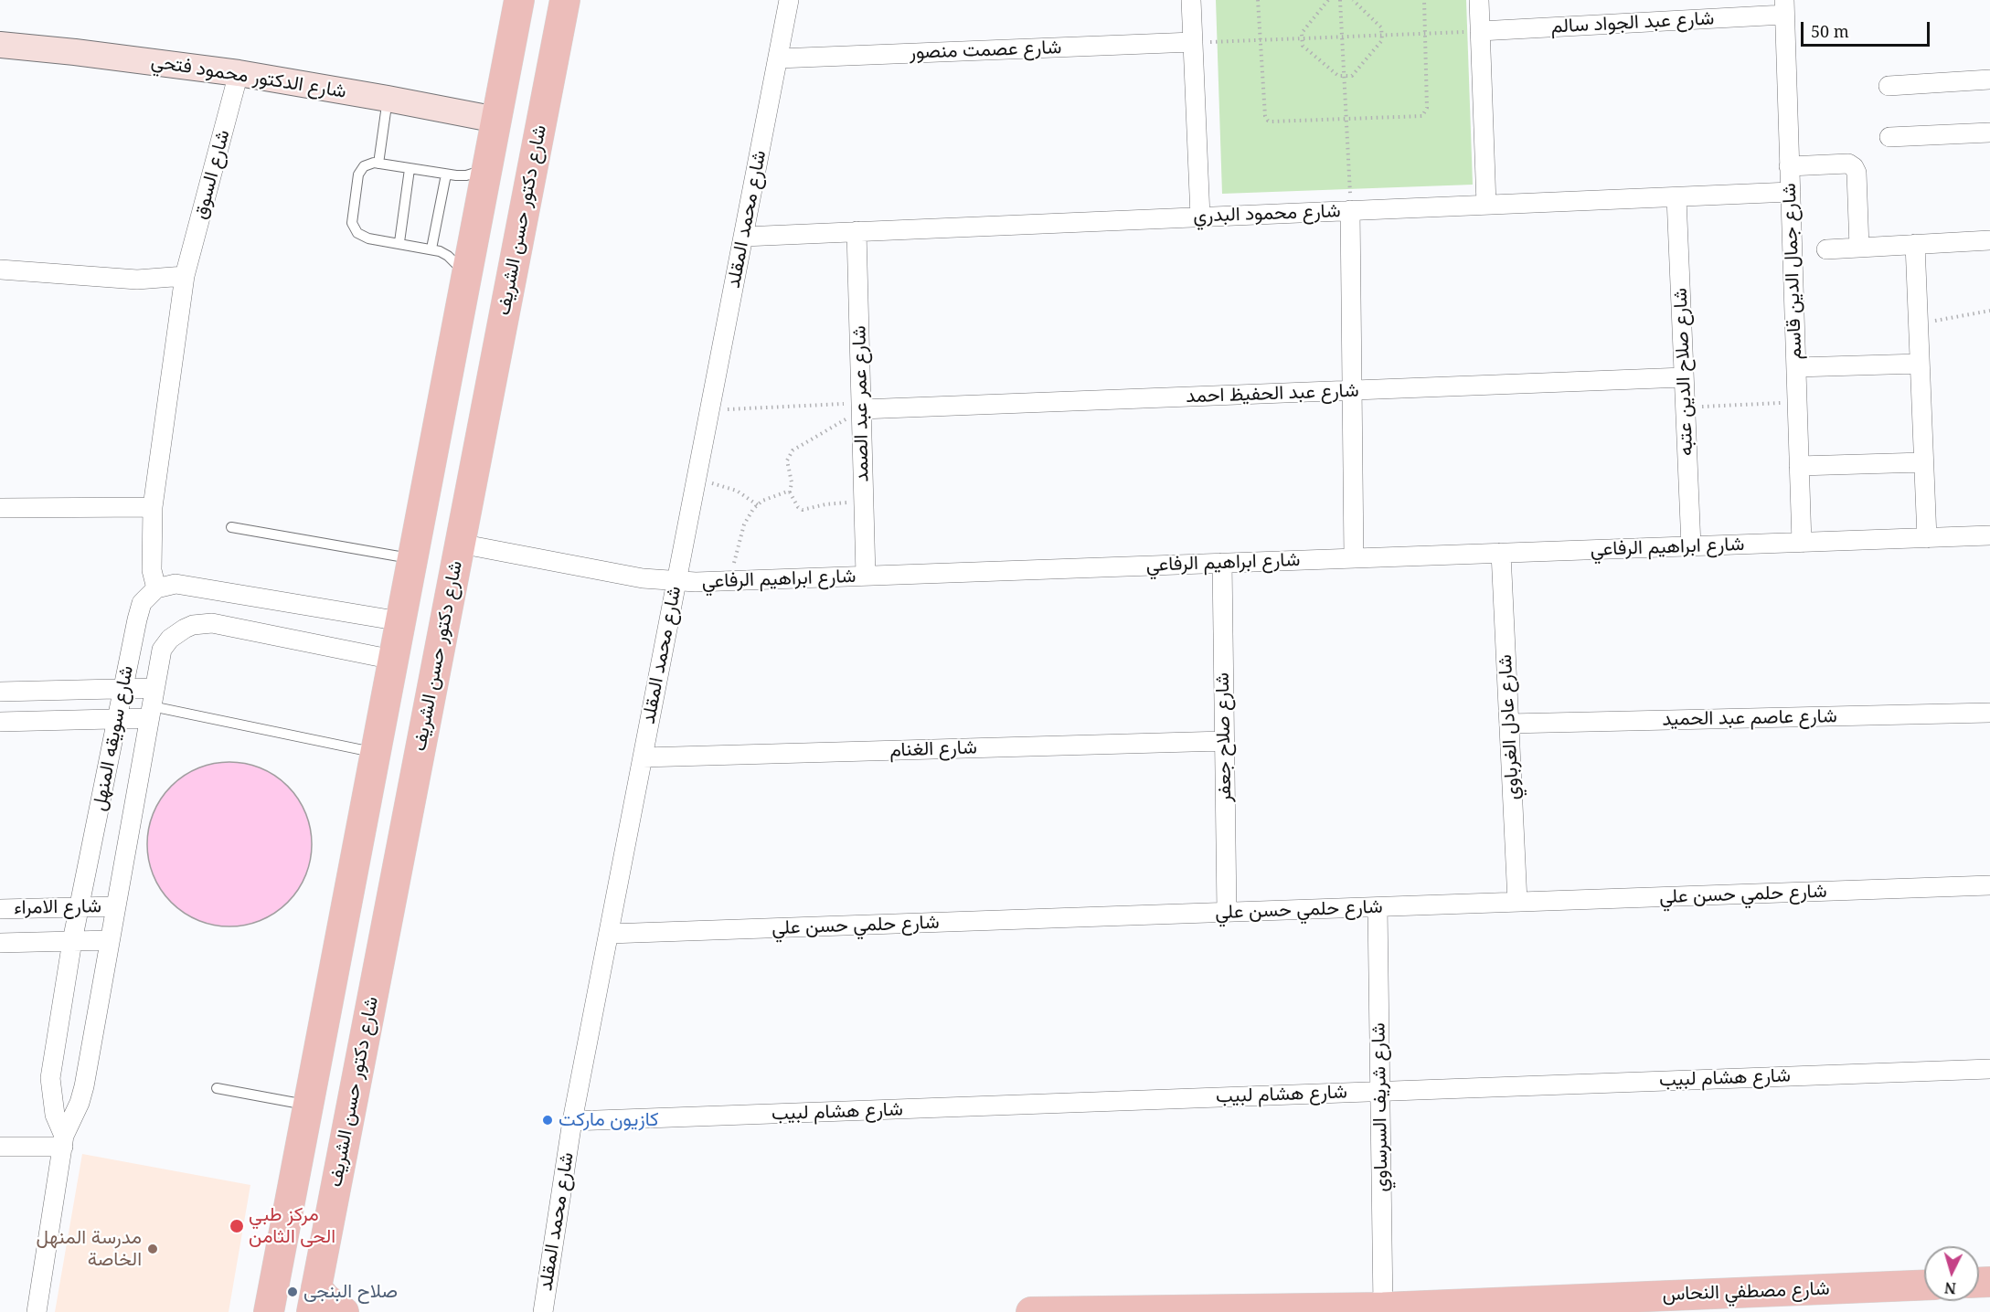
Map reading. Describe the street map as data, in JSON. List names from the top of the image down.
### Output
{
  "streets": {
    "main road": ["شارع دكتور حسن الشريف", "شارع مصطفي النحاس"],
    "street": [
      "شارع عبد الجواد سالم",
      "شارع عصمت منصور",
      "شارع الدكتور محمود فتحي",
      "شارع السوق",
      "شارع محمود البدري",
      "شارع محمد المقلد",
      "شارع جمال الدين قاسم",
      "شارع صلاح الدين عتبه",
      "شارع عبد الحفيظ احمد",
      "شارع عمر عبد الصمد",
      "شارع ابراهيم الرفاعي",
      "شارع عاصم عبد الحميد",
      "شارع عادل الغرباوي",
      "شارع صلاح جعفر",
      "شارع سويقه المنهل",
      "شارع الغنام",
      "شارع حلمي حسن علي",
      "شارع الامراء",
      "شارع هشام لبيب",
      "شارع شريف السرساوي"
    ]
  },
  "crossings": [
    ["شارع عبد الجواد سالم", "شارع جمال الدين قاسم"],
    ["شارع عصمت منصور", "شارع محمد المقلد"],
    ["شارع الدكتور محمود فتحي", "شارع السوق"],
    ["شارع السوق", "شارع سويقه المنهل"],
    ["شارع محمود البدري", "شارع محمد المقلد"],
    ["شارع محمود البدري", "شارع جمال الدين قاسم"],
    ["شارع محمود البدري", "شارع صلاح الدين عتبه"],
    ["شارع محمود البدري", "شارع عمر عبد الصمد"],
    ["شارع محمد المقلد", "شارع ابراهيم الرفاعي"],
    ["شارع محمد المقلد", "شارع الغنام"],
    ["شارع محمد المقلد", "شارع حلمي حسن علي"],
    ["شارع محمد المقلد", "شارع هشام لبيب"],
    ["شارع دكتور حسن الشريف", "شارع ابراهيم الرفاعي"],
    ["شارع جمال الدين قاسم", "شارع ابراهيم الرفاعي"],
    ["شارع صلاح الدين عتبه", "شارع عبد الحفيظ احمد"],
    ["شارع صلاح الدين عتبه", "شارع ابراهيم الرفاعي"],
    ["شارع عبد الحفيظ احمد", "شارع عمر عبد الصمد"],
    ["شارع عمر عبد الصمد", "شارع ابراهيم الرفاعي"],
    ["شارع ابراهيم الرفاعي", "شارع عادل الغرباوي"],
    ["شارع ابراهيم الرفاعي", "شارع صلاح جعفر"],
    ["شارع عاصم عبد الحميد", "شارع عادل الغرباوي"],
    ["شارع عادل الغرباوي", "شارع حلمي حسن علي"],
    ["شارع صلاح جعفر", "شارع الغنام"],
    ["شارع صلاح جعفر", "شارع حلمي حسن علي"],
    ["شارع سويقه المنهل", "شارع الامراء"],
    ["شارع حلمي حسن علي", "شارع شريف السرساوي"],
    ["شارع هشام لبيب", "شارع شريف السرساوي"],
    ["شارع شريف السرساوي", "شارع مصطفي النحاس"]
  ],
  "places": [
    "كازيون ماركت",
    "مركز طبي الحى الثامن",
    "مدرسة المنهل الخاصة",
    "صلاح البنجى"
  ],
  "scale_bar": "50 m",
  "north": "bottom"
}
